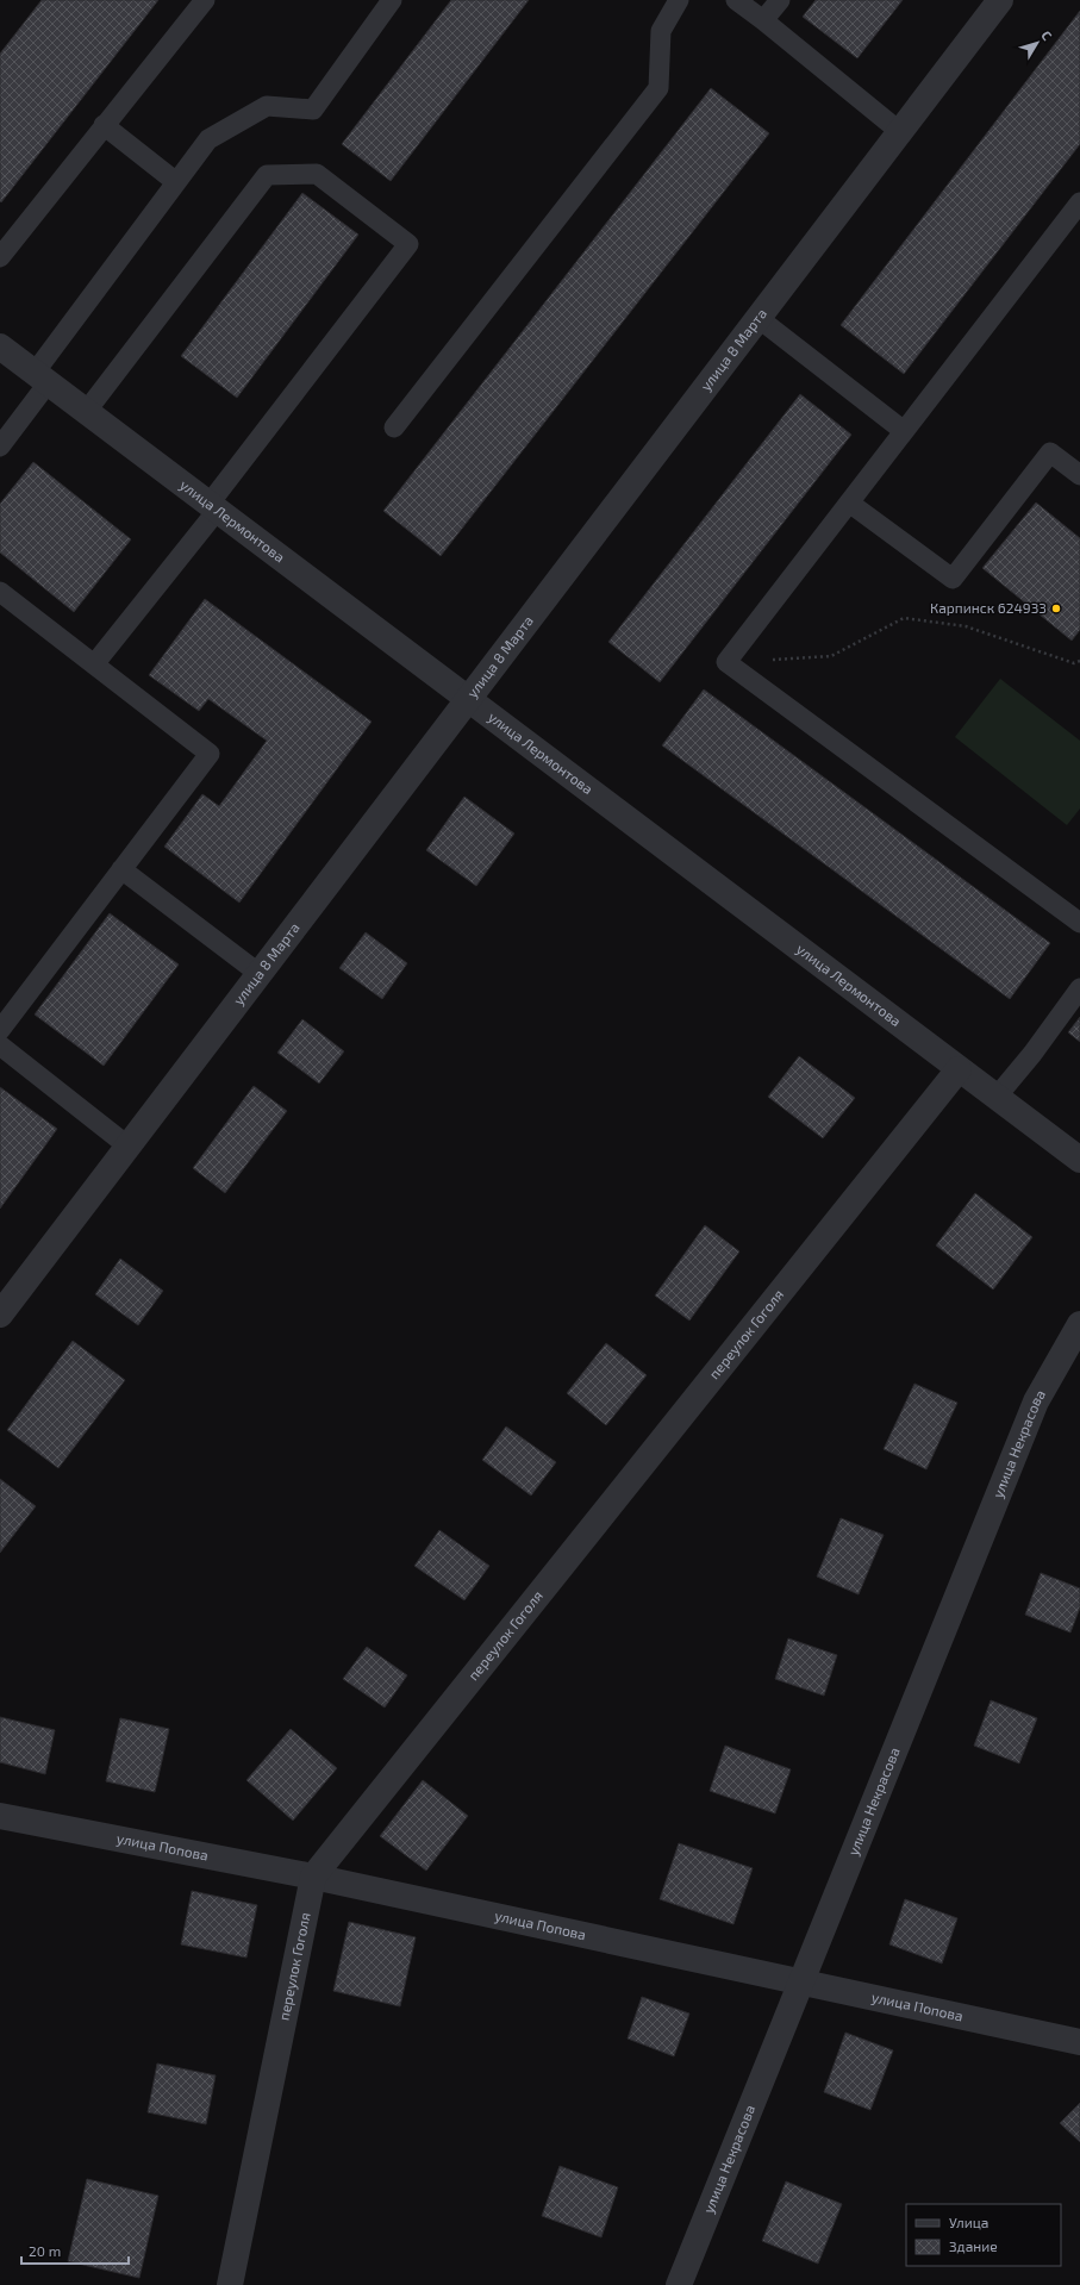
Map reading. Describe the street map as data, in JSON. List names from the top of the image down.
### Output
{
  "streets": {
    "street": [
      "улица 8 Марта",
      "улица Лермонтова",
      "переулок Гоголя",
      "улица Некрасова",
      "улица Попова"
    ]
  },
  "crossings": [
    ["улица 8 Марта", "улица Лермонтова"],
    ["улица Лермонтова", "переулок Гоголя"],
    ["переулок Гоголя", "улица Попова"],
    ["улица Некрасова", "улица Попова"]
  ],
  "places": ["Карпинск 624933"],
  "legend": ["Улица", "Здание"],
  "scale_bar": "20 m",
  "north": "top right"
}
